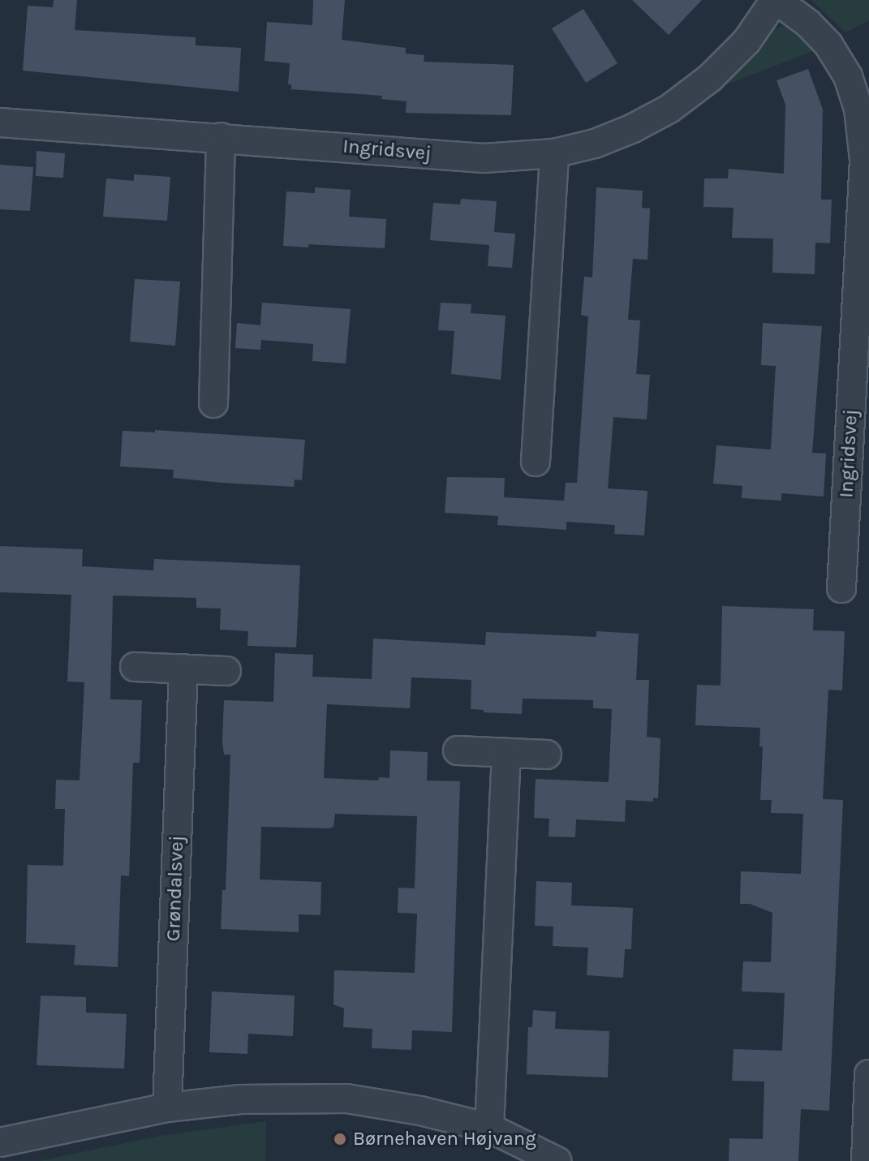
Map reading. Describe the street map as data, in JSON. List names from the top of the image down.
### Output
{
  "streets": {
    "street": ["Ingridsvej", "Grøndalsvej"]
  },
  "places": ["Børnehaven Højvang"]
}
